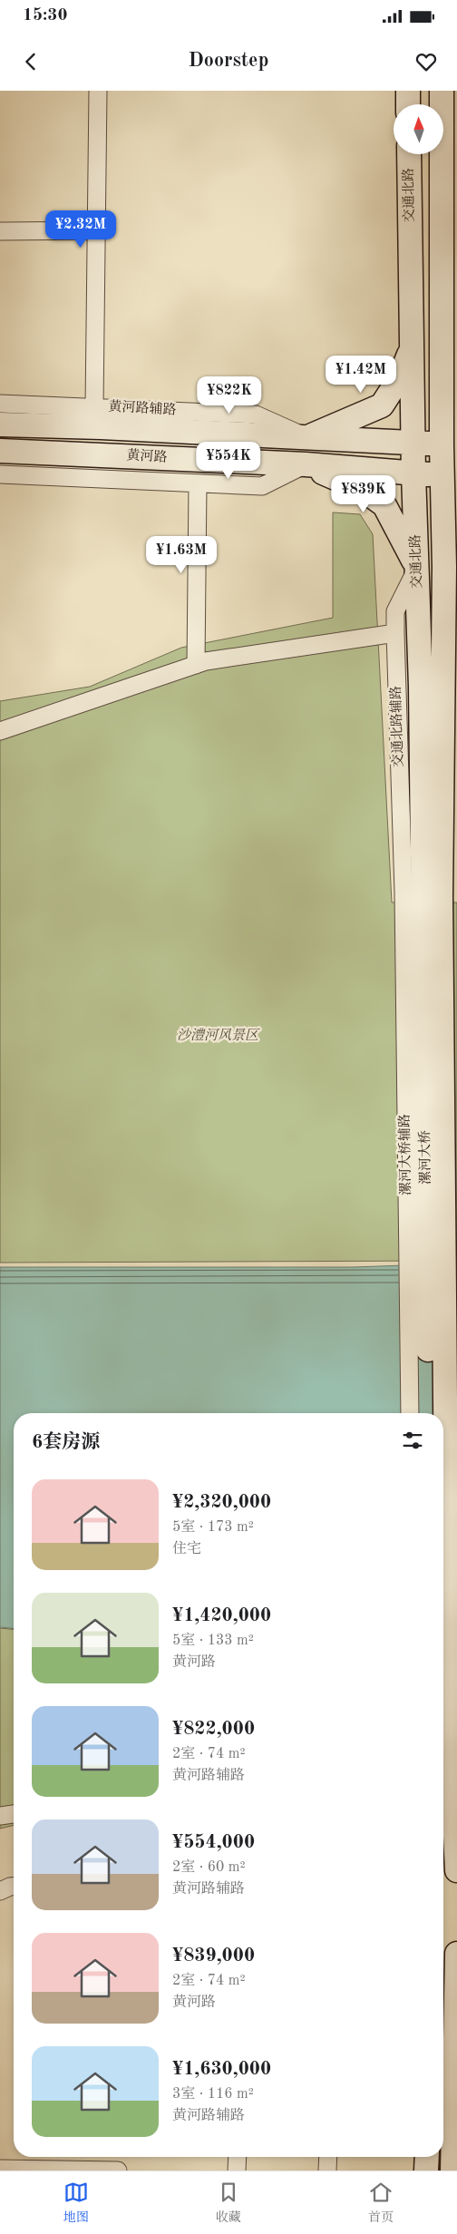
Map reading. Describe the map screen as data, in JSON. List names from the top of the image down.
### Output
{
  "streets": {
    "main road": ["交通北路", "黄河路", "漯河大桥"],
    "street": ["黄河路辅路", "交通北路辅路", "漯河大桥辅路"]
  },
  "crossings": [
    ["交通北路", "黄河路"],
    ["交通北路", "交通北路辅路"],
    ["交通北路", "漯河大桥辅路"],
    ["交通北路", "漯河大桥"],
    ["黄河路辅路", "黄河路"],
    ["交通北路辅路", "漯河大桥辅路"],
    ["交通北路辅路", "漯河大桥"],
    ["漯河大桥辅路", "漯河大桥"]
  ],
  "parks": ["沙澧河风景区"],
  "north": "top",
  "page": {
    "status": "15:30",
    "header": "Doorstep",
    "price": [
      "¥2.32M",
      "¥1.42M",
      "¥822K",
      "¥554K",
      "¥839K",
      "¥1.63M"
    ],
    "heading": "6套房源",
    "list": [
      {
        "name": "¥2,320,000",
        "note": "5室 · 173 m² · 住宅"
      },
      {
        "name": "¥1,420,000",
        "note": "5室 · 133 m² · 黄河路"
      },
      {
        "name": "¥822,000",
        "note": "2室 · 74 m² · 黄河路辅路"
      },
      {
        "name": "¥554,000",
        "note": "2室 · 60 m² · 黄河路辅路"
      },
      {
        "name": "¥839,000",
        "note": "2室 · 74 m² · 黄河路"
      },
      {
        "name": "¥1,630,000",
        "note": "3室 · 116 m² · 黄河路辅路"
      }
    ],
    "tabs": ["地图", "收藏", "首页"]
  }
}
